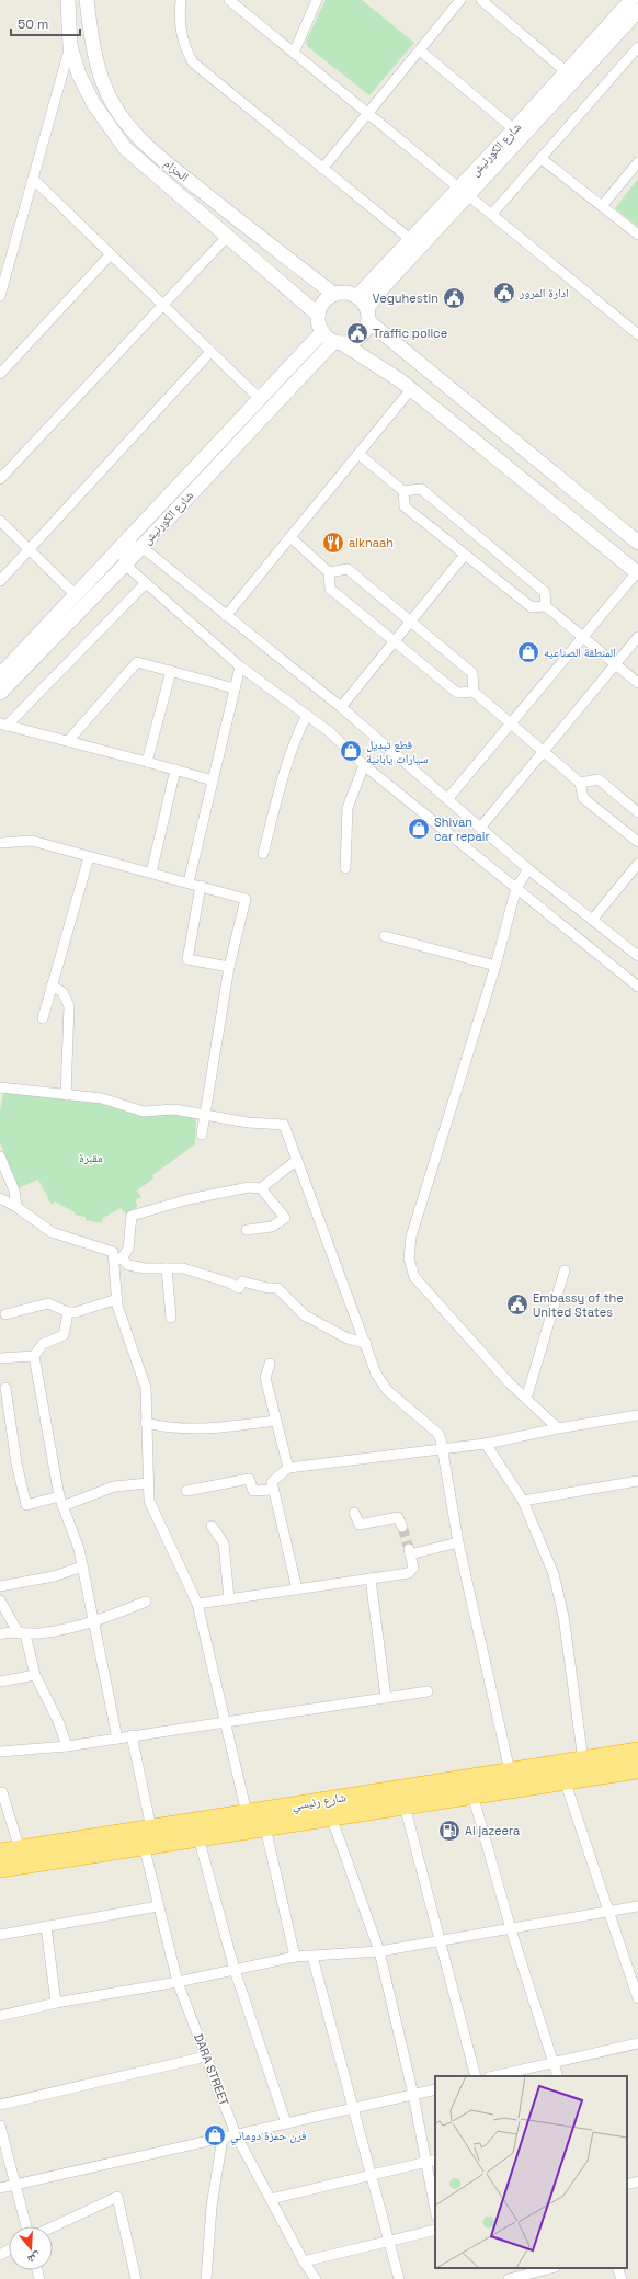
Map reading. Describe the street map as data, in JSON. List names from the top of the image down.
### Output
{
  "streets": {
    "highway": ["شارع رئيسي"],
    "street": ["شارع الكورنيش", "الحزام", "DARA STREET"]
  },
  "crossings": [
    ["شارع الكورنيش", "الحزام"],
    ["شارع رئيسي", "DARA STREET"]
  ],
  "parks": ["مقبرة"],
  "places": {
    "public building": [
      "ادارة المرور",
      "Veguhestin",
      "Traffic police",
      "Embassy of the United States"
    ],
    "restaurant": ["alknaah"],
    "shop": [
      "المنطقة الصناعيه",
      "قطع تبديل سيارات يابانية",
      "Shivan car repair",
      "فرن حمزة دوماني"
    ],
    "fuel station": ["Al jazeera"]
  },
  "scale_bar": "50 m",
  "north": "bottom"
}
